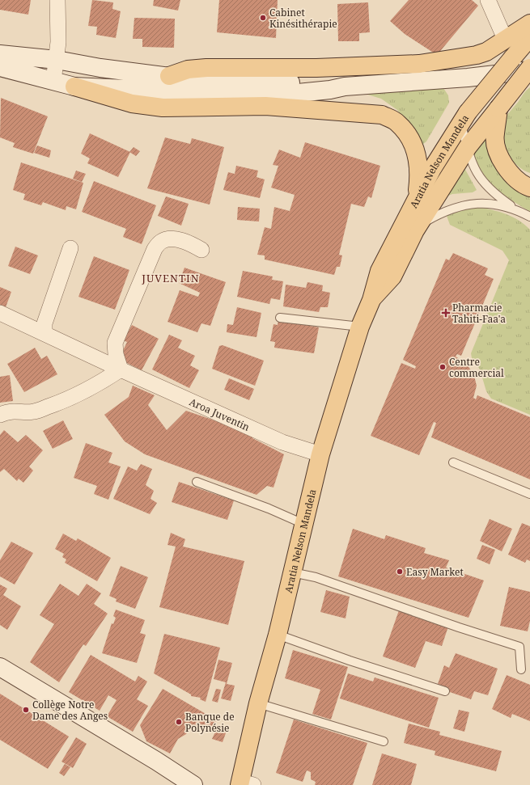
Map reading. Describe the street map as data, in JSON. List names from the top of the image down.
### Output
{
  "streets": {
    "main road": ["Aratia Nelson Mandela"],
    "street": ["Aroa Juventin"]
  },
  "crossings": [
    ["Aratia Nelson Mandela", "Aroa Juventin"]
  ],
  "districts": ["JUVENTIN"],
  "places": {
    "other": [
      "Cabinet Kinésithérapie",
      "Centre commercial",
      "Easy Market",
      "Collège Notre Dame des Anges",
      "Banque de Polynésie"
    ],
    "health": ["Pharmacie Tahiti-Faa'a"]
  }
}
